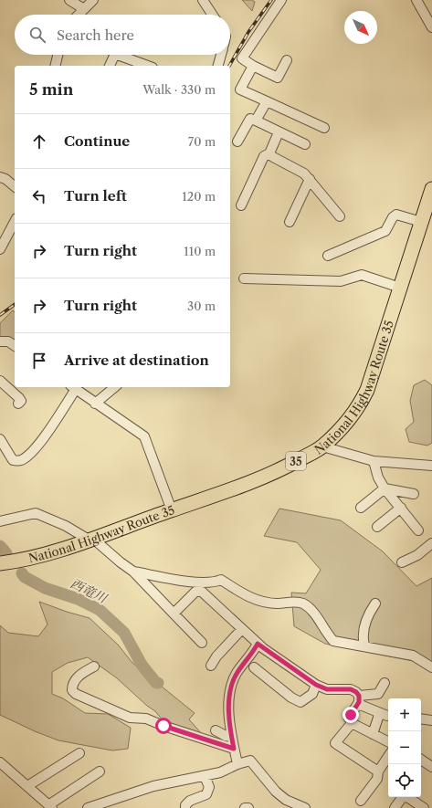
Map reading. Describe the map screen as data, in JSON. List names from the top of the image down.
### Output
{
  "streets": {
    "highway": ["National Highway Route 35", "35"]
  },
  "water": ["西竜川"],
  "north": "bottom right",
  "page": {
    "search": "Search here",
    "heading": ["5 min", "Walk · 330 m"],
    "list": [
      ["Continue", "70 m"],
      ["Turn left", "120 m"],
      ["Turn right", "110 m"],
      ["Turn right", "30 m"],
      "Arrive at destination"
    ],
    "map_buttons": ["+", "−"]
  }
}
